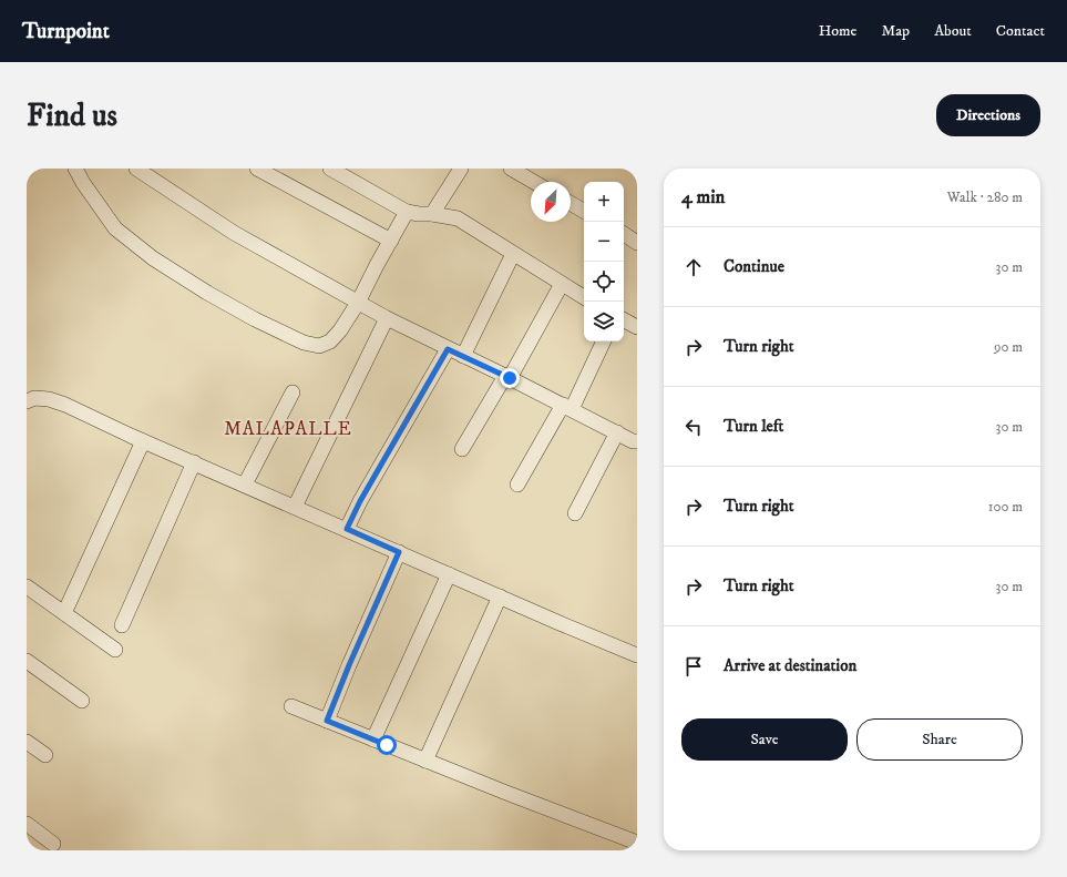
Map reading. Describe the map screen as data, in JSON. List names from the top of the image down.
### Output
{
  "districts": ["MALAPALLE"],
  "north": "bottom left",
  "page": {
    "header": "Turnpoint",
    "nav": [
      "Home",
      "Map",
      "About",
      "Contact"
    ],
    "buttons": [
      "Directions",
      ["Save", "Share"]
    ],
    "title": "Find us",
    "heading": ["4 min", "Walk · 280 m"],
    "map_buttons": ["+", "−"],
    "list": [
      ["Continue", "30 m"],
      ["Turn right", "90 m"],
      ["Turn left", "30 m"],
      ["Turn right", "100 m"],
      ["Turn right", "30 m"],
      "Arrive at destination"
    ]
  }
}
